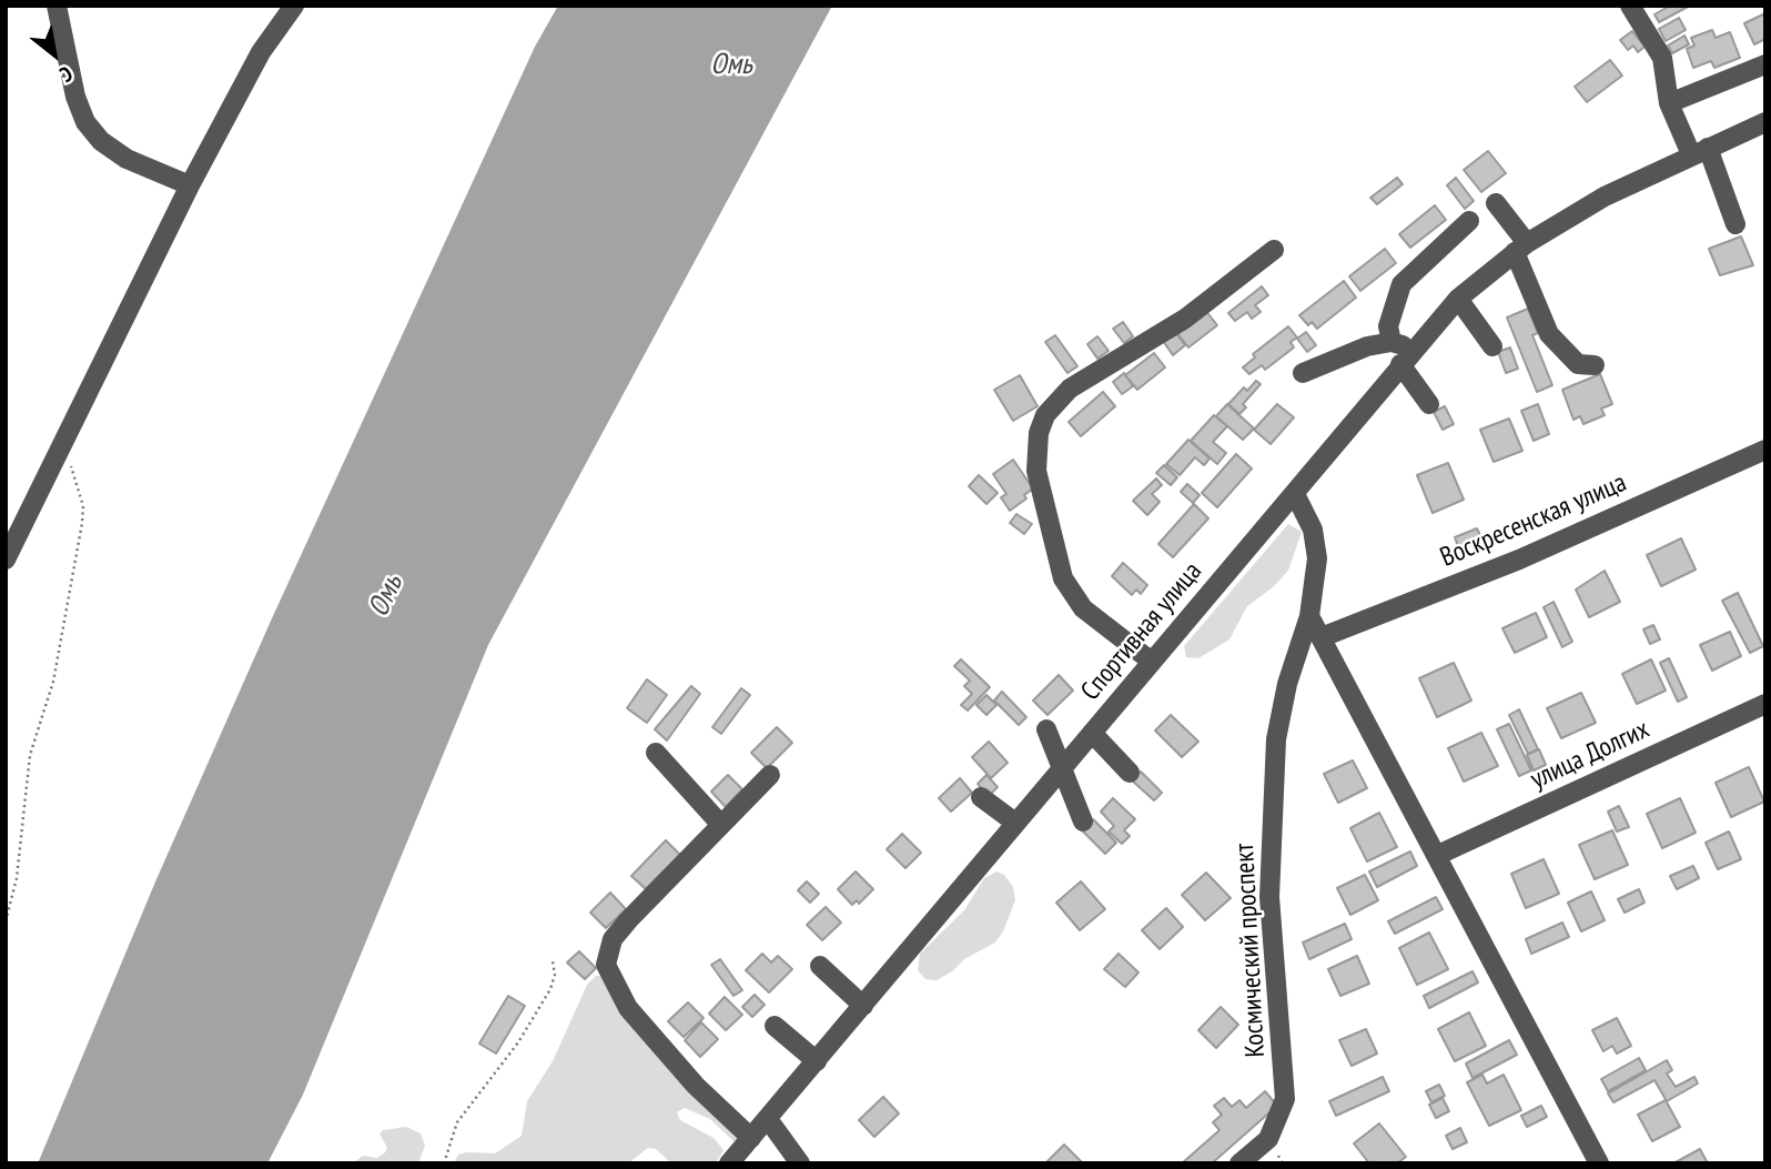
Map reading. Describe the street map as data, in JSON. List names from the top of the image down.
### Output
{
  "streets": {
    "street": [
      "Воскресенская улица",
      "Спортивная улица",
      "улица Долгих",
      "Космический проспект"
    ]
  },
  "crossings": [
    ["Спортивная улица", "Космический проспект"]
  ],
  "water": ["Омь"],
  "north": "bottom right"
}
